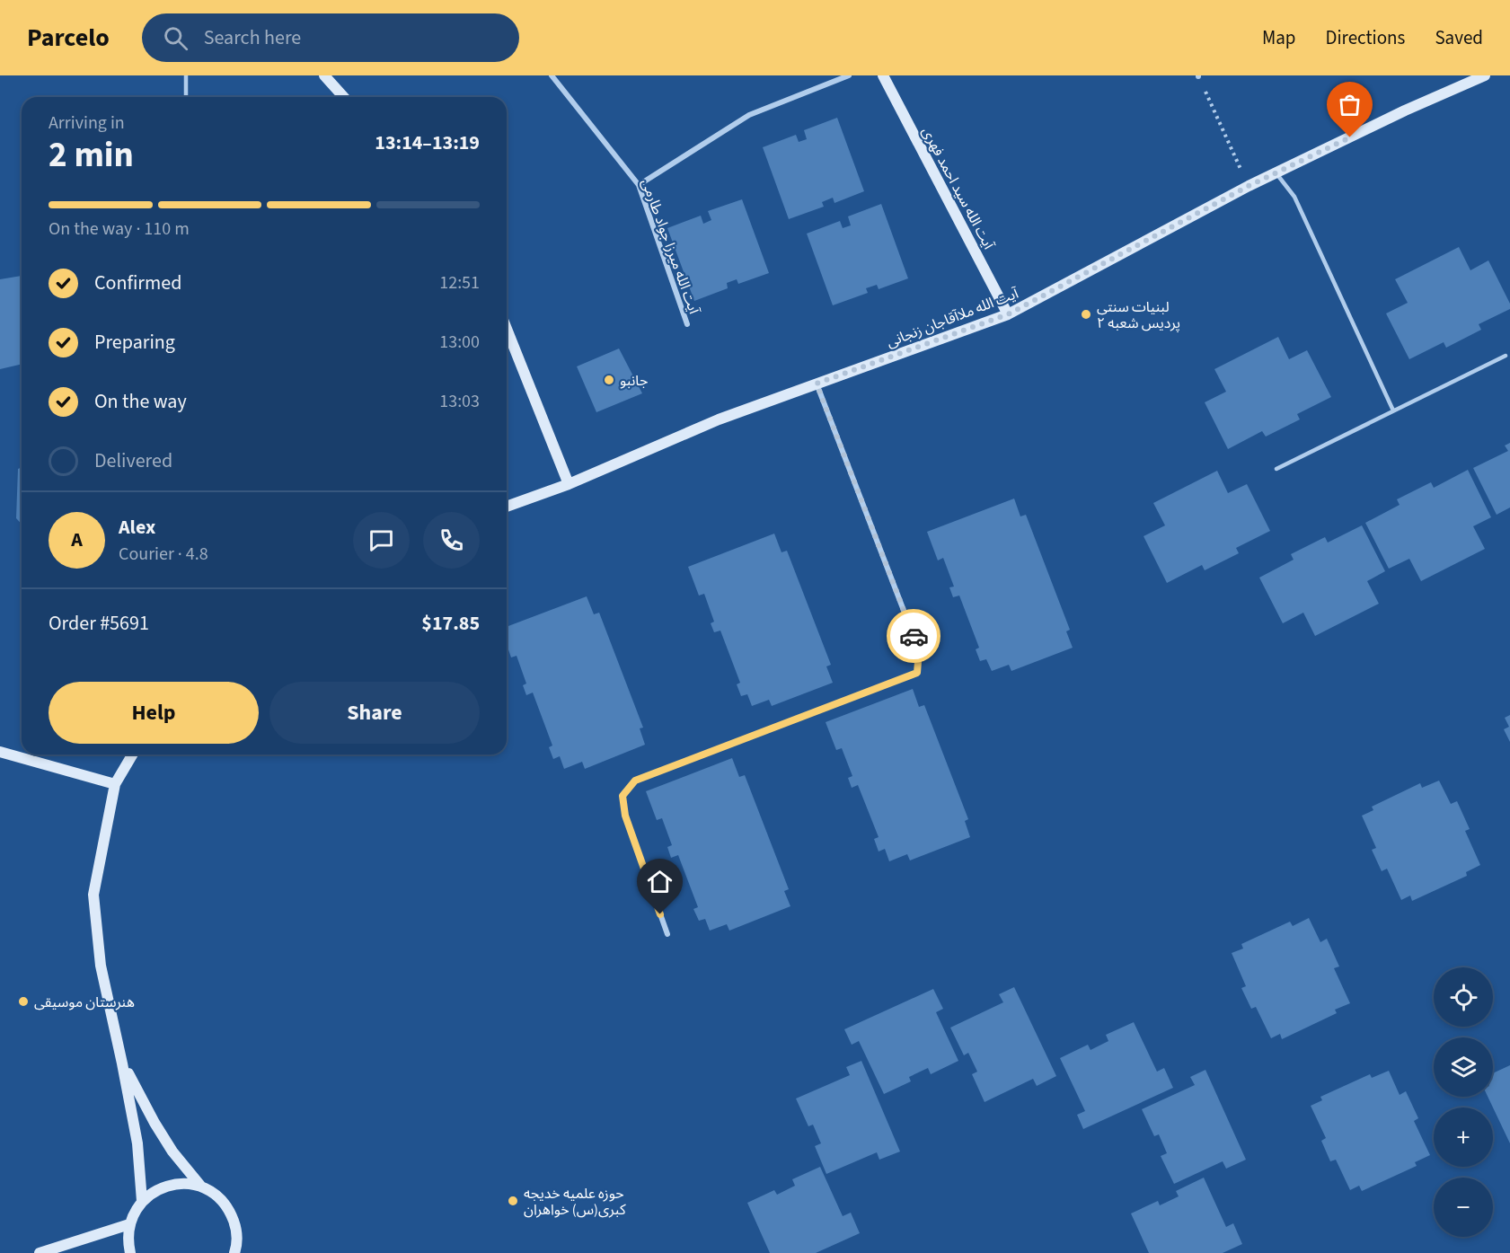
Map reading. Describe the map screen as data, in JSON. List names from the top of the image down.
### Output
{
  "streets": {
    "main road": ["آیت الله سید احمد فهری", "آیت الله ملاآقاجان زنجانی"],
    "street": ["آیت الله میرزا جواد طارمی"]
  },
  "crossings": [
    ["آیت الله سید احمد فهری", "آیت الله ملاآقاجان زنجانی"]
  ],
  "places": [
    "لبنیات سنتی پردیس شعبه ۲",
    "جانبو",
    "هنرستان موسیقی",
    "حوزه علمیه خدیجه کبری(س) خواهران"
  ],
  "page": {
    "header": "Parcelo",
    "search": "Search here",
    "nav": ["Map", "Directions", "Saved"],
    "heading": ["2 min", "Arriving in", "13:14–13:19"],
    "panel": [
      "Alex",
      "Courier · 4.8",
      "Order #5691",
      "$17.85"
    ],
    "bar": "On the way · 110 m",
    "list": [
      ["Confirmed", "12:51"],
      ["Preparing", "13:00"],
      ["On the way", "13:03"],
      "Delivered"
    ],
    "round": "A",
    "buttons": ["Help", "Share"],
    "map_buttons": ["+", "−"]
  }
}
